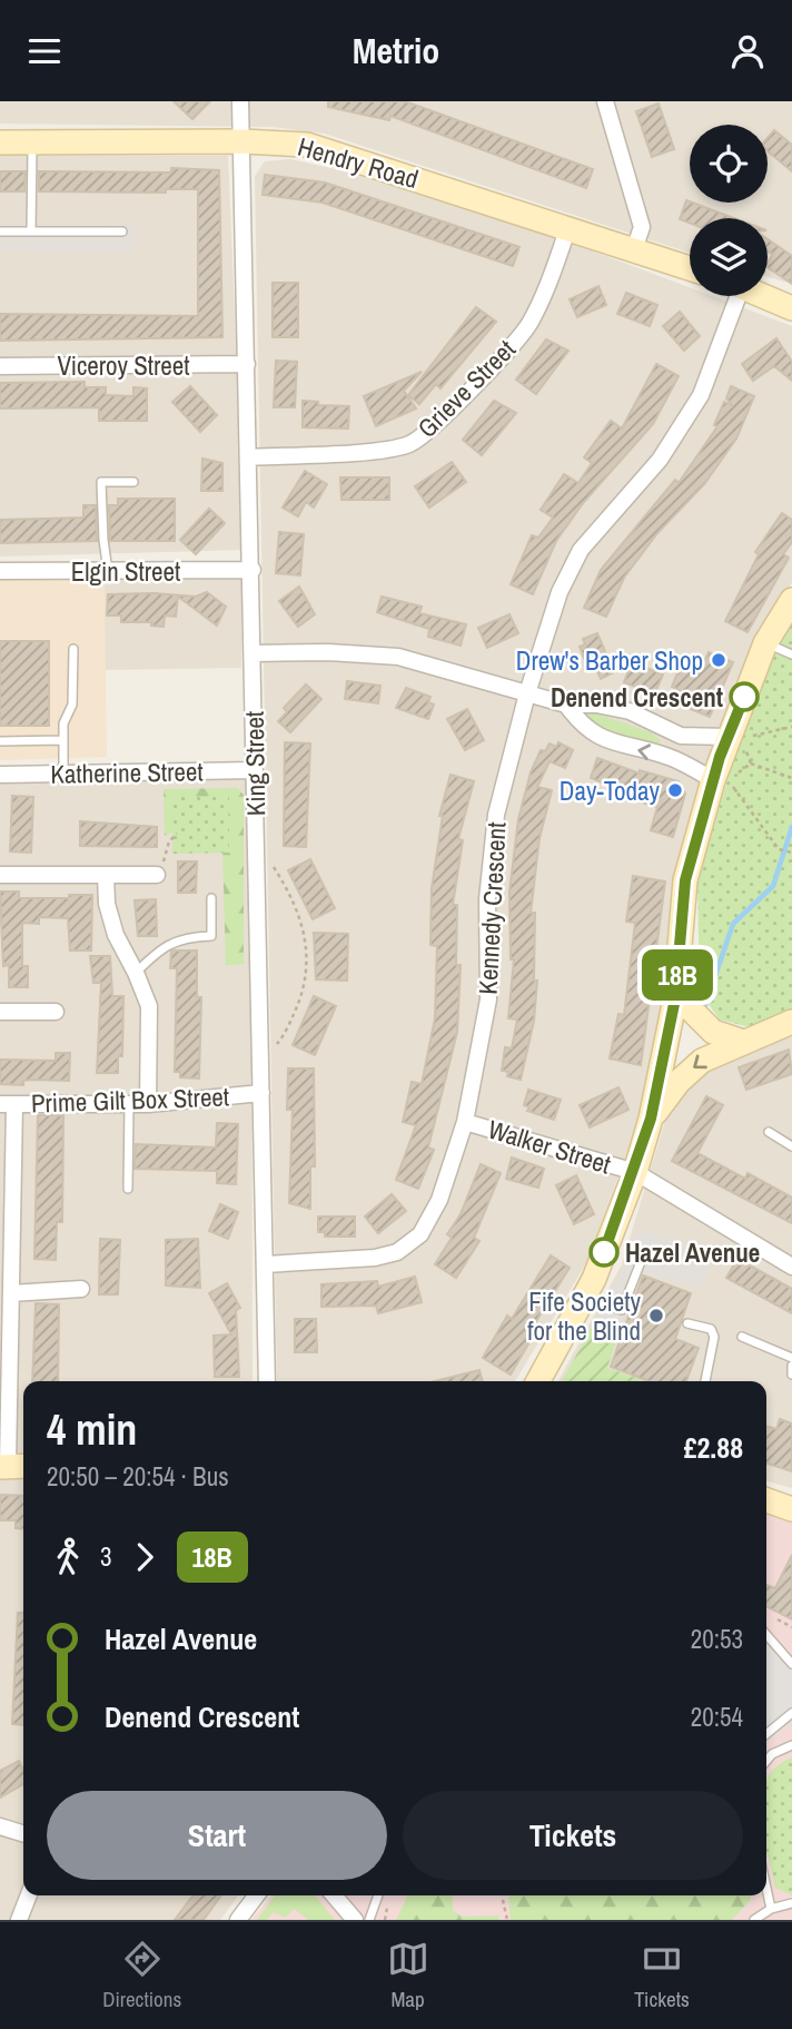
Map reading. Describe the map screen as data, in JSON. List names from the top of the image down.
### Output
{
  "streets": {
    "street": [
      "Hendry Road",
      "Viceroy Street",
      "Grieve Street",
      "Elgin Street",
      "King Street",
      "Katherine Street",
      "Kennedy Crescent",
      "Prime Gilt Box Street",
      "Walker Street"
    ]
  },
  "crossings": [
    ["Hendry Road", "Grieve Street"],
    ["Hendry Road", "King Street"],
    ["Viceroy Street", "King Street"],
    ["Grieve Street", "King Street"],
    ["Elgin Street", "King Street"],
    ["King Street", "Katherine Street"],
    ["King Street", "Kennedy Crescent"],
    ["King Street", "Prime Gilt Box Street"],
    ["Kennedy Crescent", "Walker Street"]
  ],
  "places": [
    "Drew's Barber Shop",
    "Denend Crescent",
    "Day-Today",
    "Hazel Avenue",
    "Fife Society for the Blind"
  ],
  "lines": ["bus line 18B"],
  "page": {
    "header": "Metrio",
    "on_map": "18B",
    "heading": ["4 min", "20:50 – 20:54 · Bus", "£2.88"],
    "legs": ["3", "18B"],
    "list": [
      {
        "name": "Hazel Avenue",
        "value": "20:53"
      },
      {
        "name": "Denend Crescent",
        "value": "20:54"
      }
    ],
    "buttons": ["Start", "Tickets"],
    "tabs": ["Directions", "Map", "Tickets"]
  }
}
